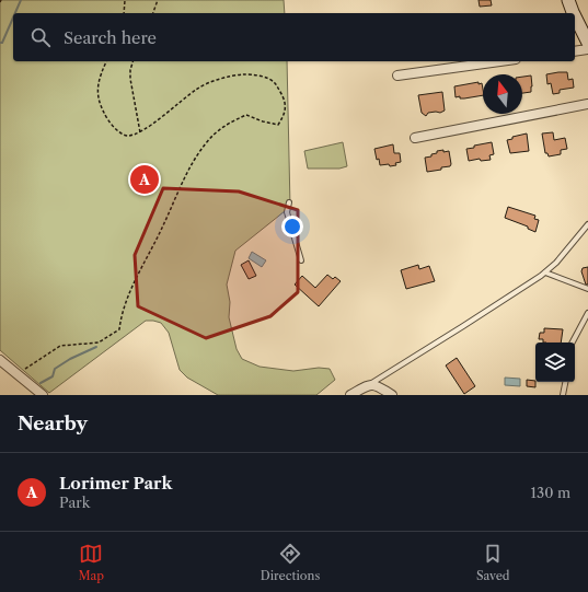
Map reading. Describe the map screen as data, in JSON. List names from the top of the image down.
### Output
{
  "north": "top",
  "page": {
    "search": "Search here",
    "pins": "A",
    "heading": "Nearby",
    "list": [
      {
        "mark": "A",
        "name": "Lorimer Park",
        "note": "Park",
        "value": "130 m"
      }
    ],
    "nav": ["Map", "Directions", "Saved"]
  }
}
